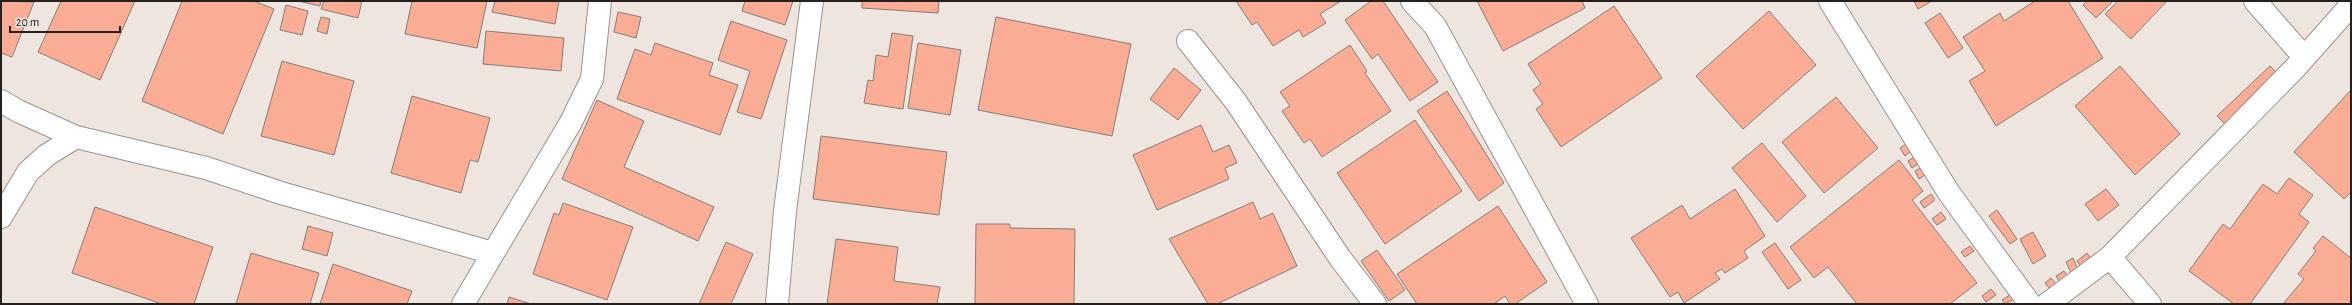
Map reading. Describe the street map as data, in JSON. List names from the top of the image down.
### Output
{
  "scale_bar": "20 m"
}
